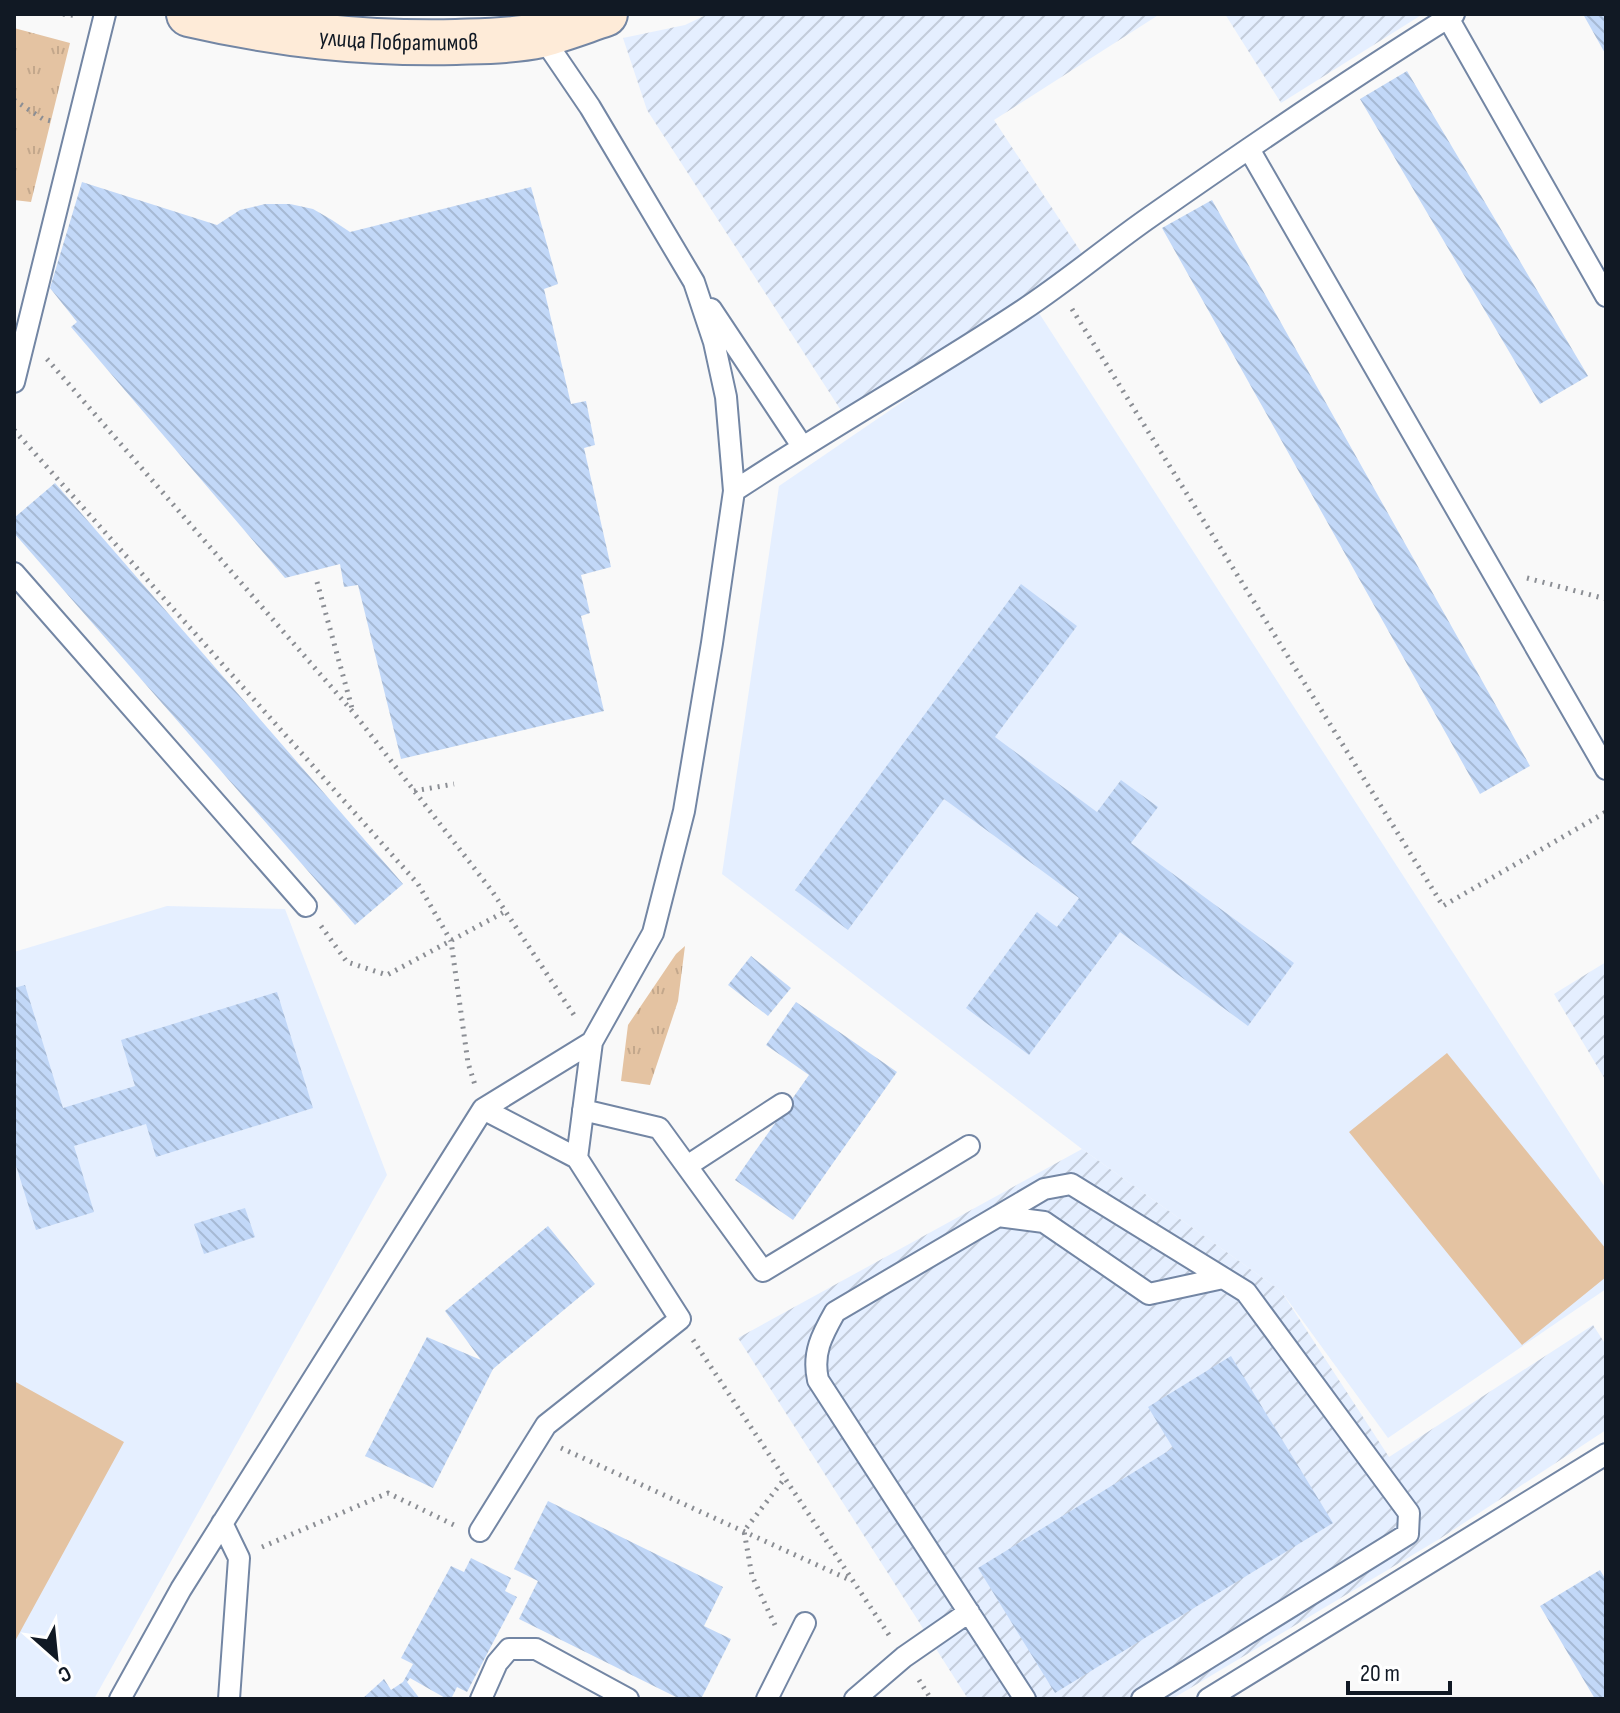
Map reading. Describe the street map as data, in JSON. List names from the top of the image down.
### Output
{
  "streets": {
    "street": ["улица Побратимов"]
  },
  "scale_bar": "20 m",
  "north": "bottom right"
}
